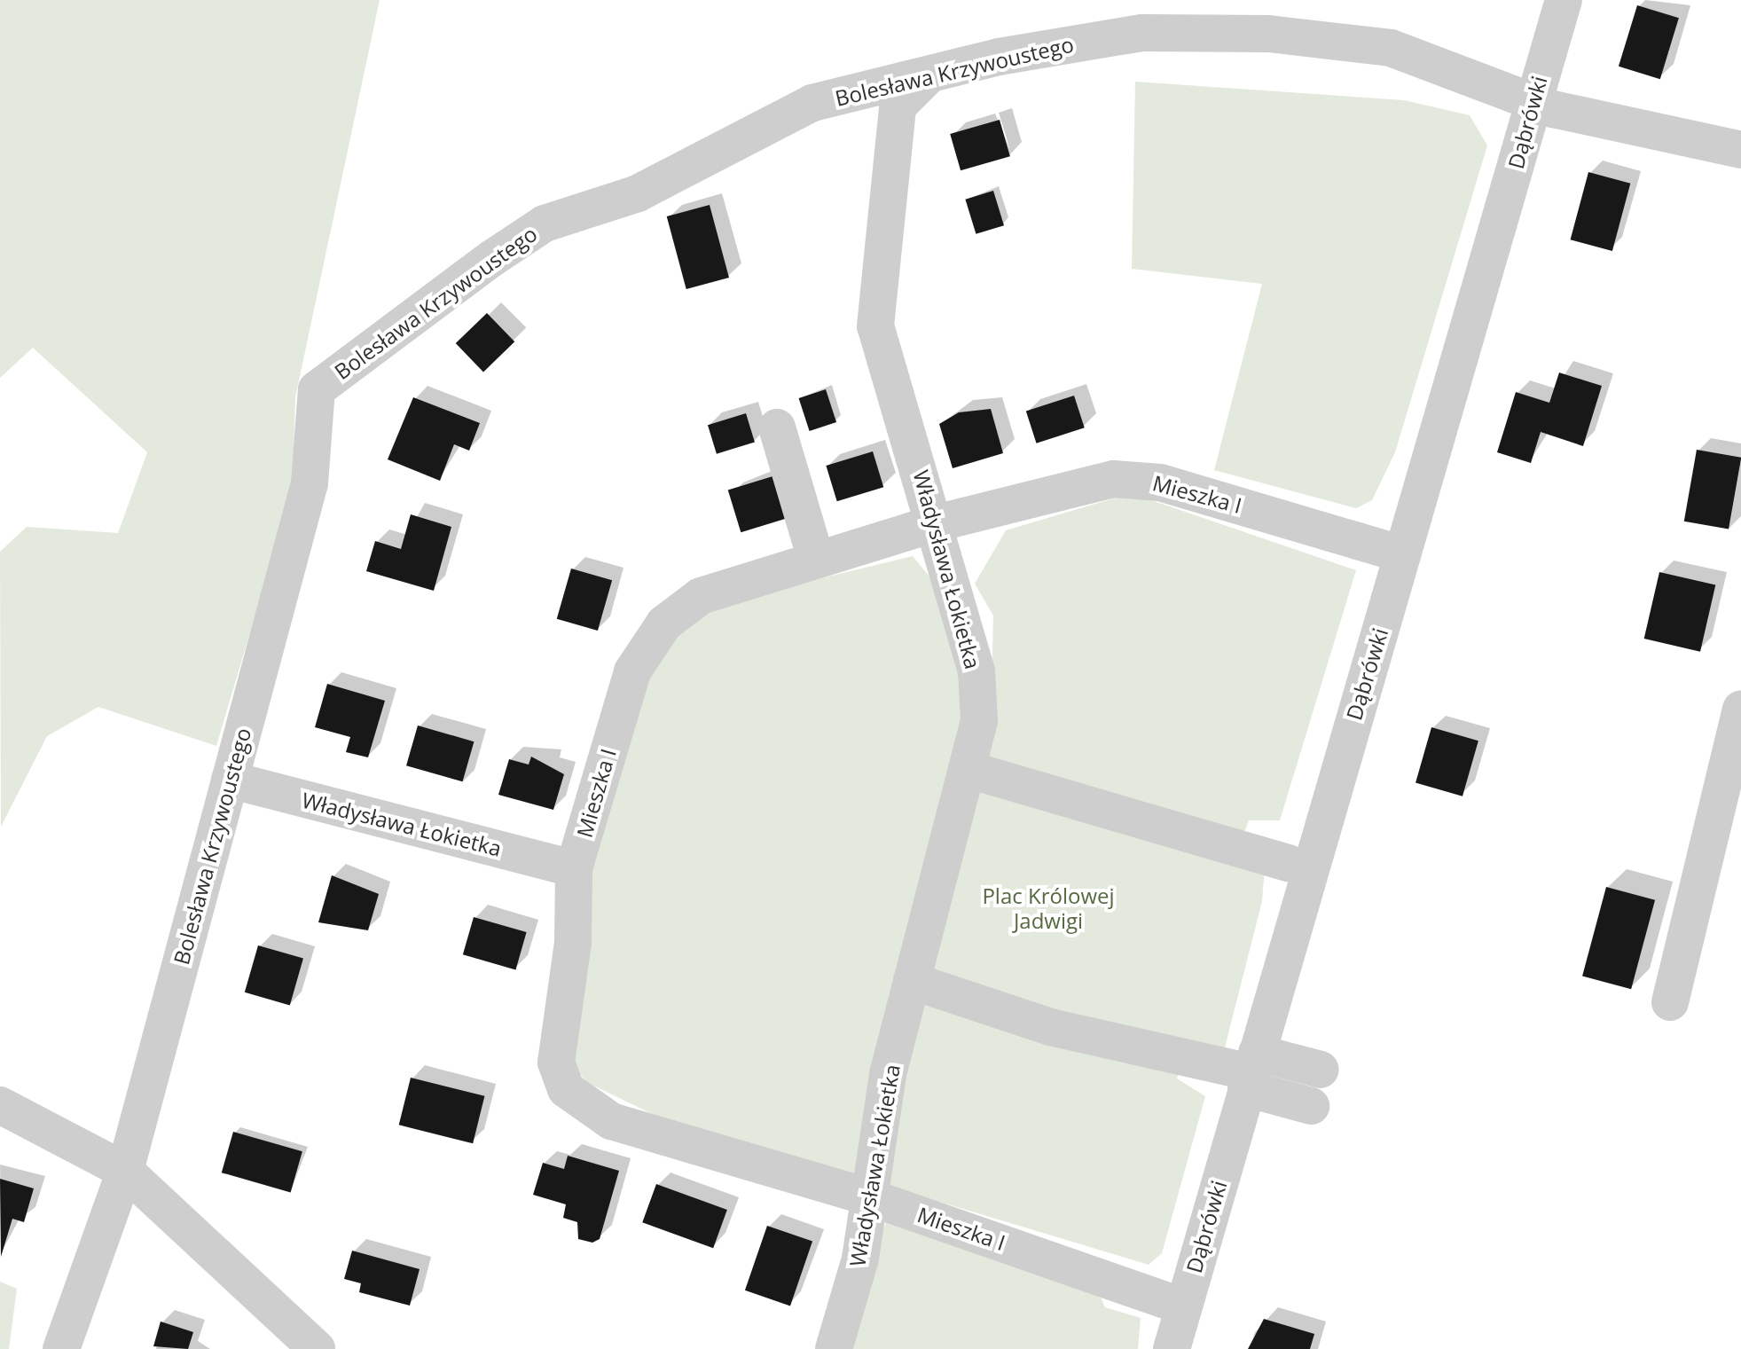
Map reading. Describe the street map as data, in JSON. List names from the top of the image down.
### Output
{
  "streets": {
    "street": [
      "Bolesława Krzywoustego",
      "Dąbrówki",
      "Mieszka I",
      "Władysława Łokietka"
    ]
  },
  "crossings": [
    ["Bolesława Krzywoustego", "Dąbrówki"],
    ["Bolesława Krzywoustego", "Władysława Łokietka"],
    ["Dąbrówki", "Mieszka I"],
    ["Mieszka I", "Władysława Łokietka"]
  ],
  "parks": ["Plac Królowej Jadwigi"]
}
